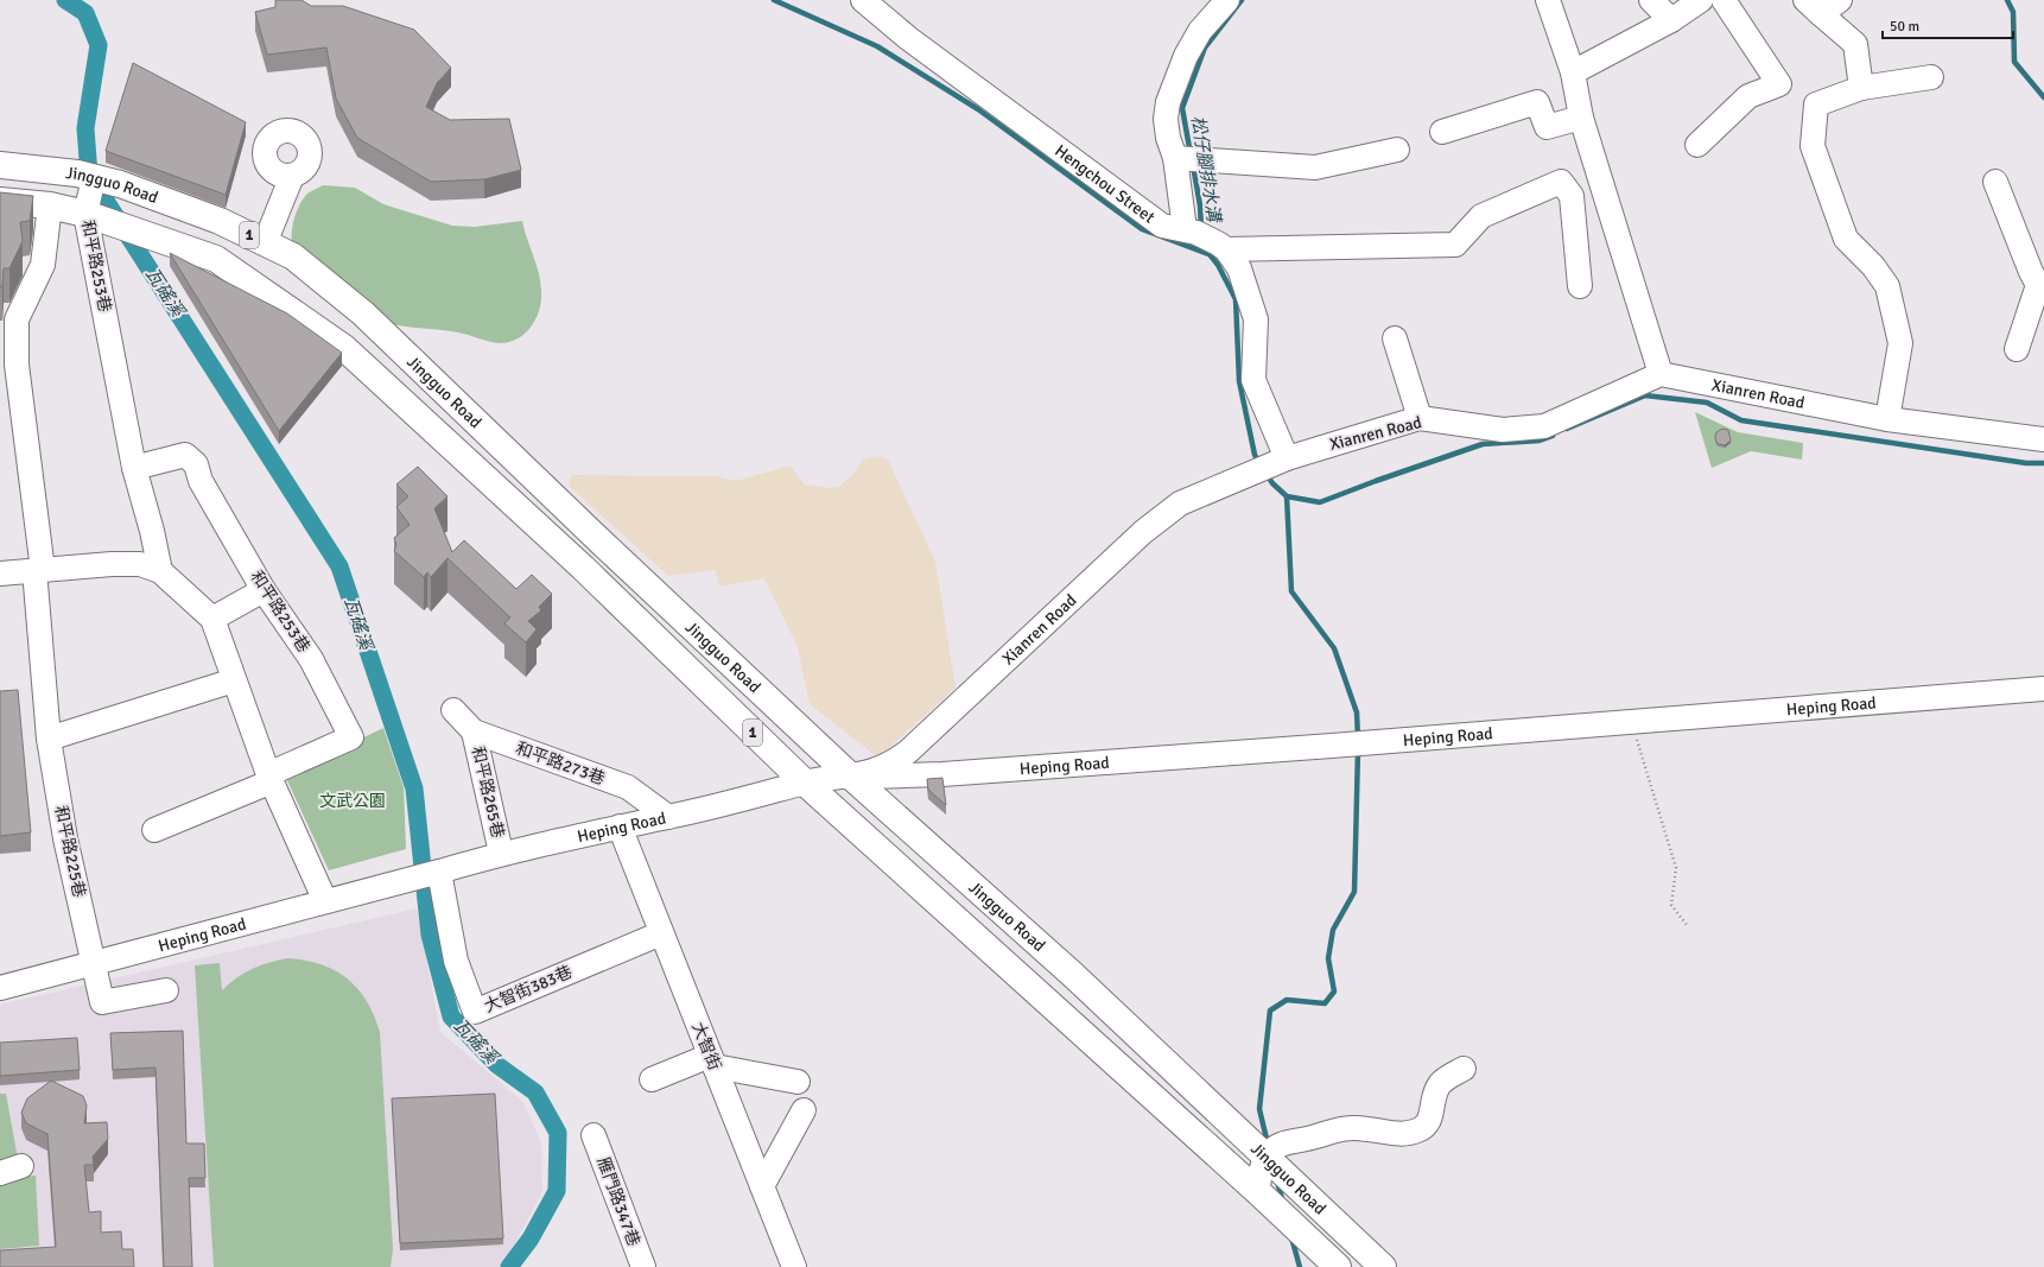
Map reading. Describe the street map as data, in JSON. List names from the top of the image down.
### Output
{
  "streets": {
    "main road": ["Jingguo Road", "1"],
    "street": [
      "Hengchou Street",
      "和平路253巷",
      "Xianren Road",
      "Heping Road",
      "和平路273巷",
      "和平路265巷",
      "和平路225巷",
      "大智街383巷",
      "大智街",
      "雁門路347巷"
    ]
  },
  "crossings": [
    ["Hengchou Street", "Xianren Road"],
    ["Jingguo Road", "和平路253巷"],
    ["Jingguo Road", "Xianren Road"],
    ["Jingguo Road", "Heping Road"],
    ["Xianren Road", "Heping Road"],
    ["Heping Road", "和平路273巷"],
    ["Heping Road", "和平路265巷"],
    ["Heping Road", "和平路225巷"],
    ["Heping Road", "大智街383巷"],
    ["Heping Road", "大智街"],
    ["和平路273巷", "和平路265巷"],
    ["大智街383巷", "大智街"]
  ],
  "water": ["松仔腳排水溝", "瓦磘溪"],
  "parks": ["文武公園"],
  "scale_bar": "50 m"
}
